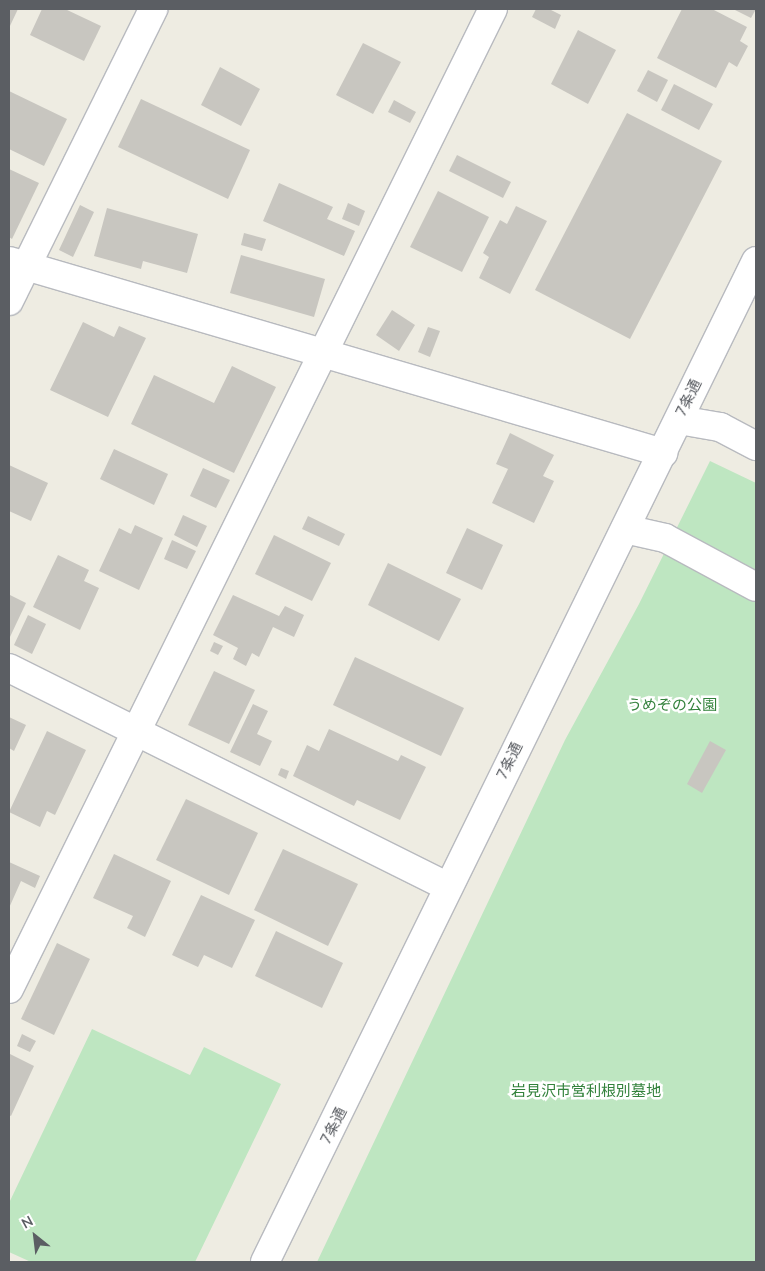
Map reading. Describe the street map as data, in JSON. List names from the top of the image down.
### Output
{
  "streets": {
    "street": ["7条通"]
  },
  "parks": ["うめぞの公園", "岩見沢市営利根別墓地"],
  "north": "top left"
}
